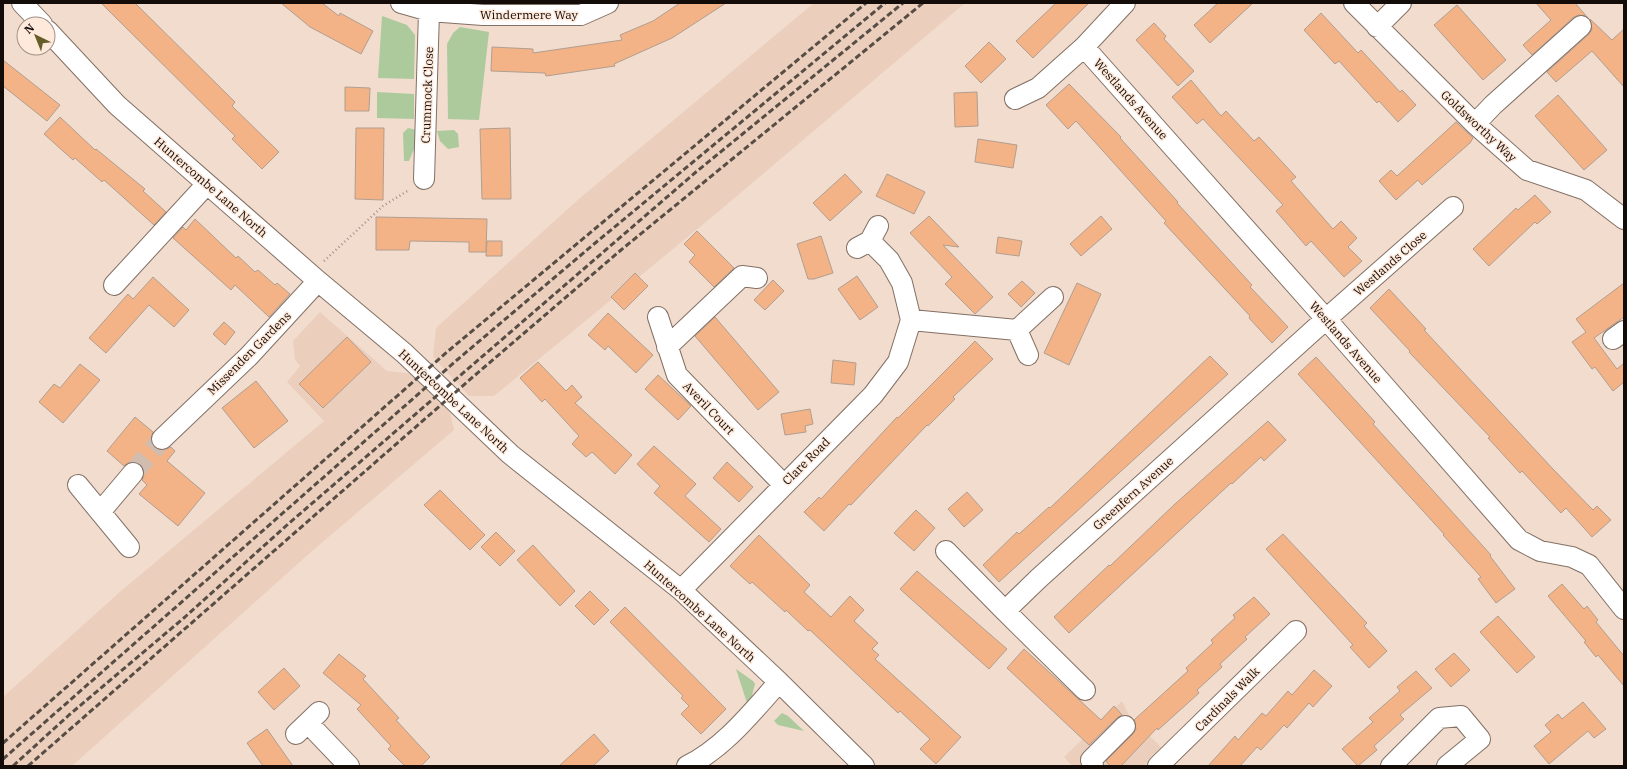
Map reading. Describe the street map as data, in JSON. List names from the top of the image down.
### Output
{
  "streets": {
    "street": [
      "Windermere Way",
      "Crummock Close",
      "Westlands Avenue",
      "Goldsworthy Way",
      "Huntercombe Lane North",
      "Westlands Close",
      "Missenden Gardens",
      "Averil Court",
      "Clare Road",
      "Greenfern Avenue",
      "Cardinals Walk"
    ]
  },
  "crossings": [
    ["Windermere Way", "Crummock Close"],
    ["Westlands Avenue", "Westlands Close"],
    ["Westlands Avenue", "Greenfern Avenue"],
    ["Huntercombe Lane North", "Missenden Gardens"],
    ["Huntercombe Lane North", "Clare Road"],
    ["Westlands Close", "Greenfern Avenue"],
    ["Averil Court", "Clare Road"]
  ],
  "north": "top left"
}
